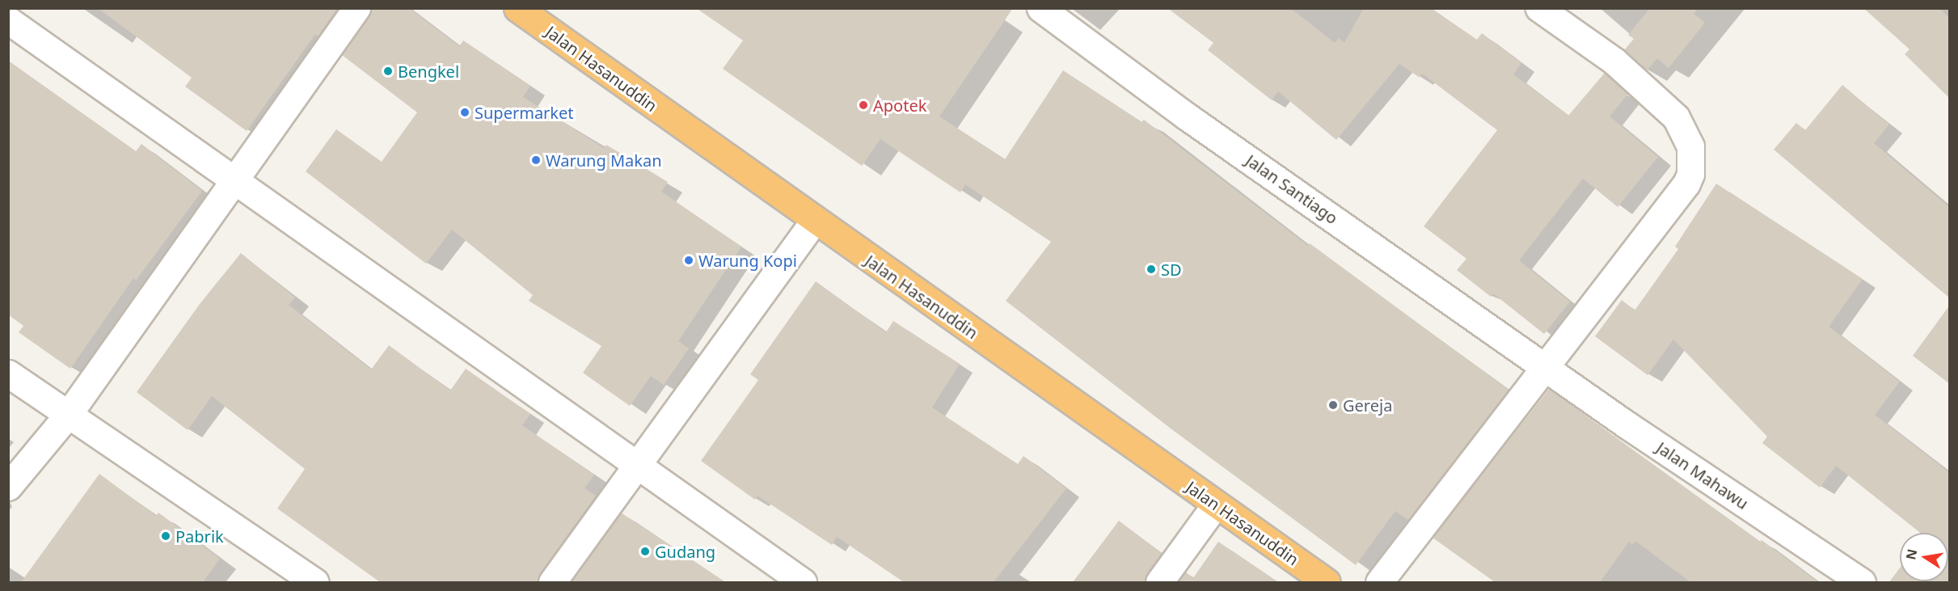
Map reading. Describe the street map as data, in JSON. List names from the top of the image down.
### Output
{
  "streets": {
    "highway": ["Jalan Hasanuddin"],
    "street": ["Jalan Santiago", "Jalan Mahawu"]
  },
  "crossings": [
    ["Jalan Santiago", "Jalan Mahawu"]
  ],
  "places": [
    "Bengkel",
    "Apotek",
    "Supermarket",
    "Warung Makan",
    "Warung Kopi",
    "SD",
    "Gereja",
    "Pabrik",
    "Gudang"
  ],
  "north": "left"
}
